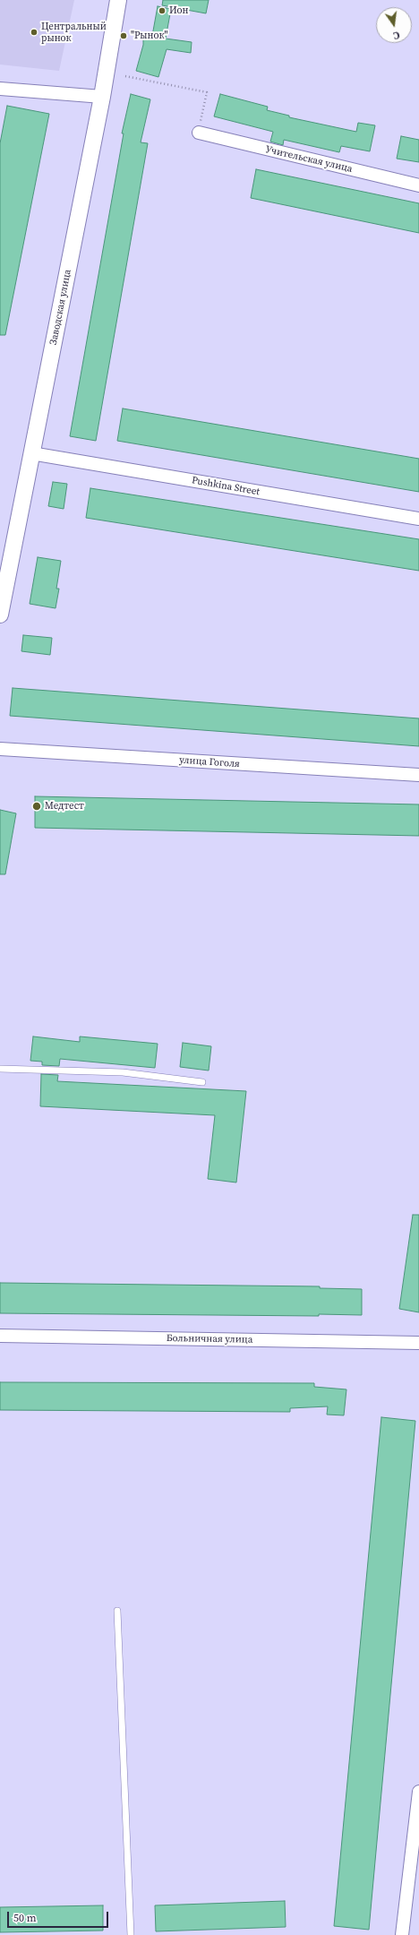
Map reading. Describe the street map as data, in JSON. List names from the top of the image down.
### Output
{
  "streets": {
    "street": [
      "Учительская улица",
      "Заводская улица",
      "Pushkina Street",
      "улица Гоголя",
      "Больничная улица"
    ]
  },
  "crossings": [
    ["Заводская улица", "Pushkina Street"]
  ],
  "places": [
    "Ион",
    "Центральный рынок",
    "\"Рынок\"",
    "Медтест"
  ],
  "scale_bar": "50 m",
  "north": "bottom"
}
